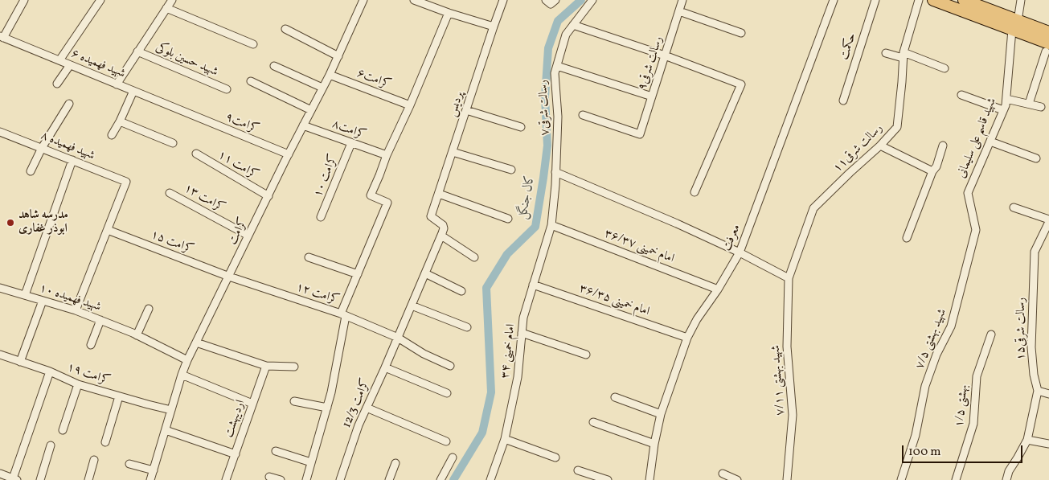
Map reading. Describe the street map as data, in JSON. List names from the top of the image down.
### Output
{
  "streets": {
    "street": [
      "حکمت",
      "شهید حسین بلوکی",
      "رسالت شرقی۹",
      "شهید فهمیده ۶",
      "کرامت۶",
      "پردیس",
      "رسالت شرقی۷",
      "کرامت۹",
      "کرامت۸",
      "شهید قاسم علی سلیمانی",
      "شهید فهمیده ۸",
      "رسالت شرقی۱۱",
      "کرامت ۱۱",
      "کرامت ۱۰",
      "کرامت ۱۳",
      "کرامت",
      "معرفت",
      "کرامت ۱۵",
      "امام خمینی ۳۶/۳۷",
      "کرامت ۱۲",
      "شهید فهمیده ۱۰",
      "امام خمینی ۳۶/۳۵",
      "رسالت شرقی۱۵",
      "شهید بهشتی ۷/۵",
      "امام خمینی ۳۴",
      "کرامت ۱۹",
      "شهید بهشتی ۷/۱۱",
      "کرامت 12/3",
      "بهشتی ۱/۵",
      "اردیبهشت"
    ]
  },
  "crossings": [
    ["شهید فهمیده ۶", "کرامت۹"],
    ["کرامت۶", "کرامت"],
    ["پردیس", "کرامت 12/3"],
    ["رسالت شرقی۷", "امام خمینی ۳۶/۳۷"],
    ["رسالت شرقی۷", "امام خمینی ۳۴"],
    ["کرامت۹", "کرامت"],
    ["کرامت۸", "کرامت ۱۰"],
    ["کرامت۸", "کرامت"],
    ["شهید قاسم علی سلیمانی", "شهید بهشتی ۷/۵"],
    ["شهید فهمیده ۸", "کرامت ۱۵"],
    ["رسالت شرقی۱۱", "شهید بهشتی ۷/۱۱"],
    ["کرامت ۱۱", "کرامت"],
    ["کرامت ۱۳", "کرامت"],
    ["کرامت", "کرامت ۱۵"],
    ["کرامت", "کرامت ۱۲"],
    ["کرامت", "شهید فهمیده ۱۰"],
    ["کرامت", "کرامت ۱۹"],
    ["معرفت", "امام خمینی ۳۶/۳۷"],
    ["معرفت", "امام خمینی ۳۶/۳۵"],
    ["کرامت ۱۵", "کرامت ۱۲"],
    ["امام خمینی ۳۶/۳۷", "امام خمینی ۳۴"],
    ["کرامت ۱۲", "کرامت 12/3"],
    ["امام خمینی ۳۶/۳۵", "امام خمینی ۳۴"]
  ],
  "water": ["کال جنگل"],
  "places": ["مدرسه شاهد ابوذر غفاری"],
  "scale_bar": "100 m"
}
